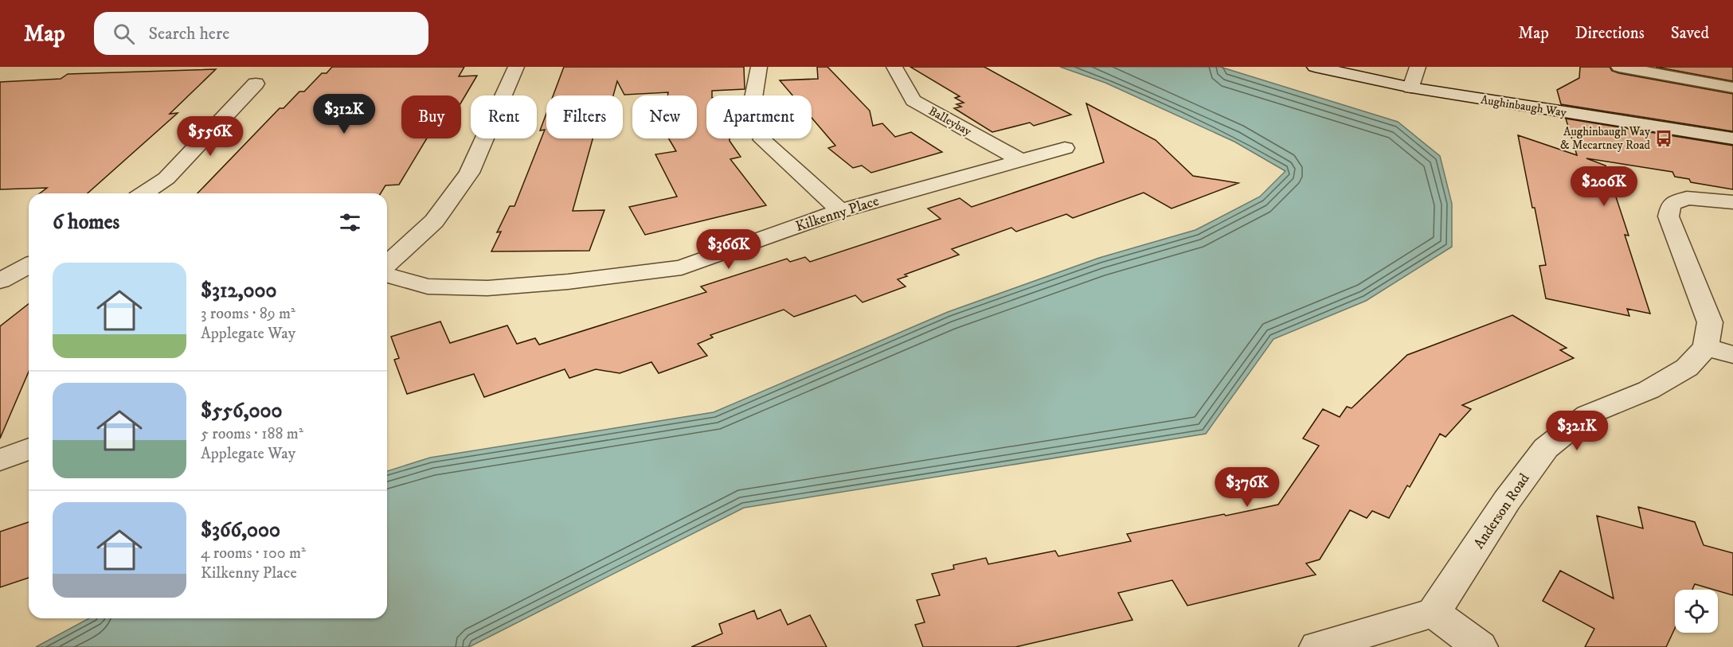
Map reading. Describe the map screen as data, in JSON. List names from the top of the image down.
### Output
{
  "streets": {
    "street": [
      "Aughinbaugh Way",
      "Balleybay",
      "Kilkenny Place",
      "Anderson Road"
    ]
  },
  "crossings": [
    ["Balleybay", "Kilkenny Place"]
  ],
  "places": {
    "bus stop": ["Aughinbaugh Way & Mecartney Road"]
  },
  "page": {
    "header": "Map",
    "search": "Search here",
    "nav": ["Map", "Directions", "Saved"],
    "price": [
      "$312K",
      "$556K",
      "$206K",
      "$366K",
      "$321K",
      "$376K"
    ],
    "chip": [
      "Buy",
      "Rent",
      "Filters",
      "New",
      "Apartment"
    ],
    "heading": "6 homes",
    "list": [
      {
        "name": "$312,000",
        "note": "3 rooms · 89 m² · Applegate Way"
      },
      {
        "name": "$556,000",
        "note": "5 rooms · 188 m² · Applegate Way"
      },
      {
        "name": "$366,000",
        "note": "4 rooms · 100 m² · Kilkenny Place"
      }
    ]
  }
}
